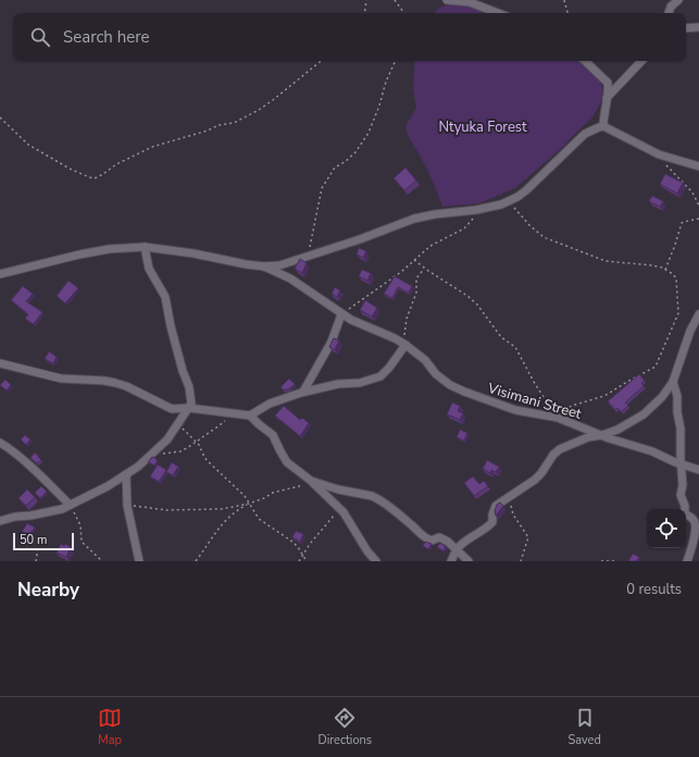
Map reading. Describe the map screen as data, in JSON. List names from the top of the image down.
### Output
{
  "streets": {
    "street": ["Visimani Street"]
  },
  "parks": ["Ntyuka Forest"],
  "scale_bar": "50 m",
  "page": {
    "search": "Search here",
    "scale": "50 m",
    "heading": ["Nearby", "0 results"],
    "nav": ["Map", "Directions", "Saved"]
  }
}
